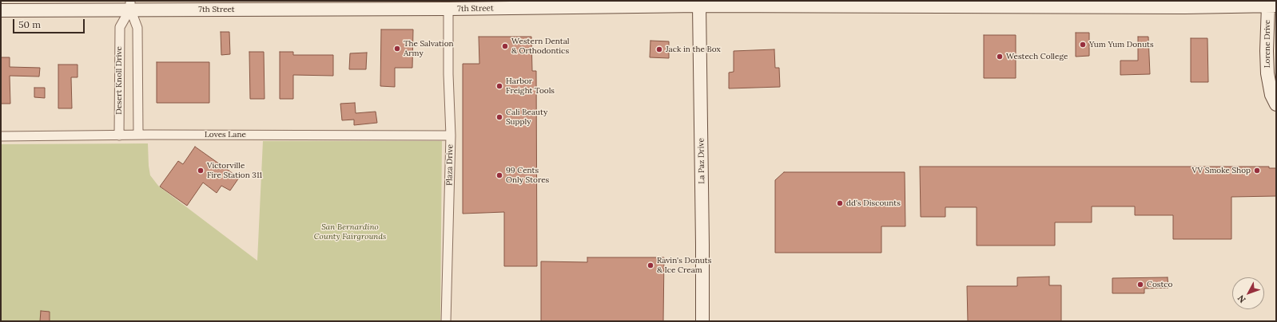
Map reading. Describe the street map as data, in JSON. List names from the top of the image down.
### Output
{
  "streets": {
    "main road": ["7th Street", "Lorene Drive", "La Paz Drive"],
    "street": ["Desert Knoll Drive", "Loves Lane", "Plaza Drive"]
  },
  "crossings": [
    ["7th Street", "Lorene Drive"],
    ["7th Street", "Desert Knoll Drive"],
    ["7th Street", "La Paz Drive"],
    ["7th Street", "Plaza Drive"],
    ["Desert Knoll Drive", "Loves Lane"],
    ["Loves Lane", "Plaza Drive"]
  ],
  "parks": ["San Bernardino County Fairgrounds"],
  "places": [
    "Yum Yum Donuts",
    "Western Dental & Orthodontics",
    "The Salvation Army",
    "Jack in the Box",
    "Westech College",
    "Harbor Freight Tools",
    "Cali Beauty Supply",
    "Victorville Fire Station 311",
    "VV Smoke Shop",
    "99 Cents Only Stores",
    "dd's Discounts",
    "Ravin's Donuts & Ice Cream",
    "Costco"
  ],
  "scale_bar": "50 m",
  "north": "bottom left"
}
